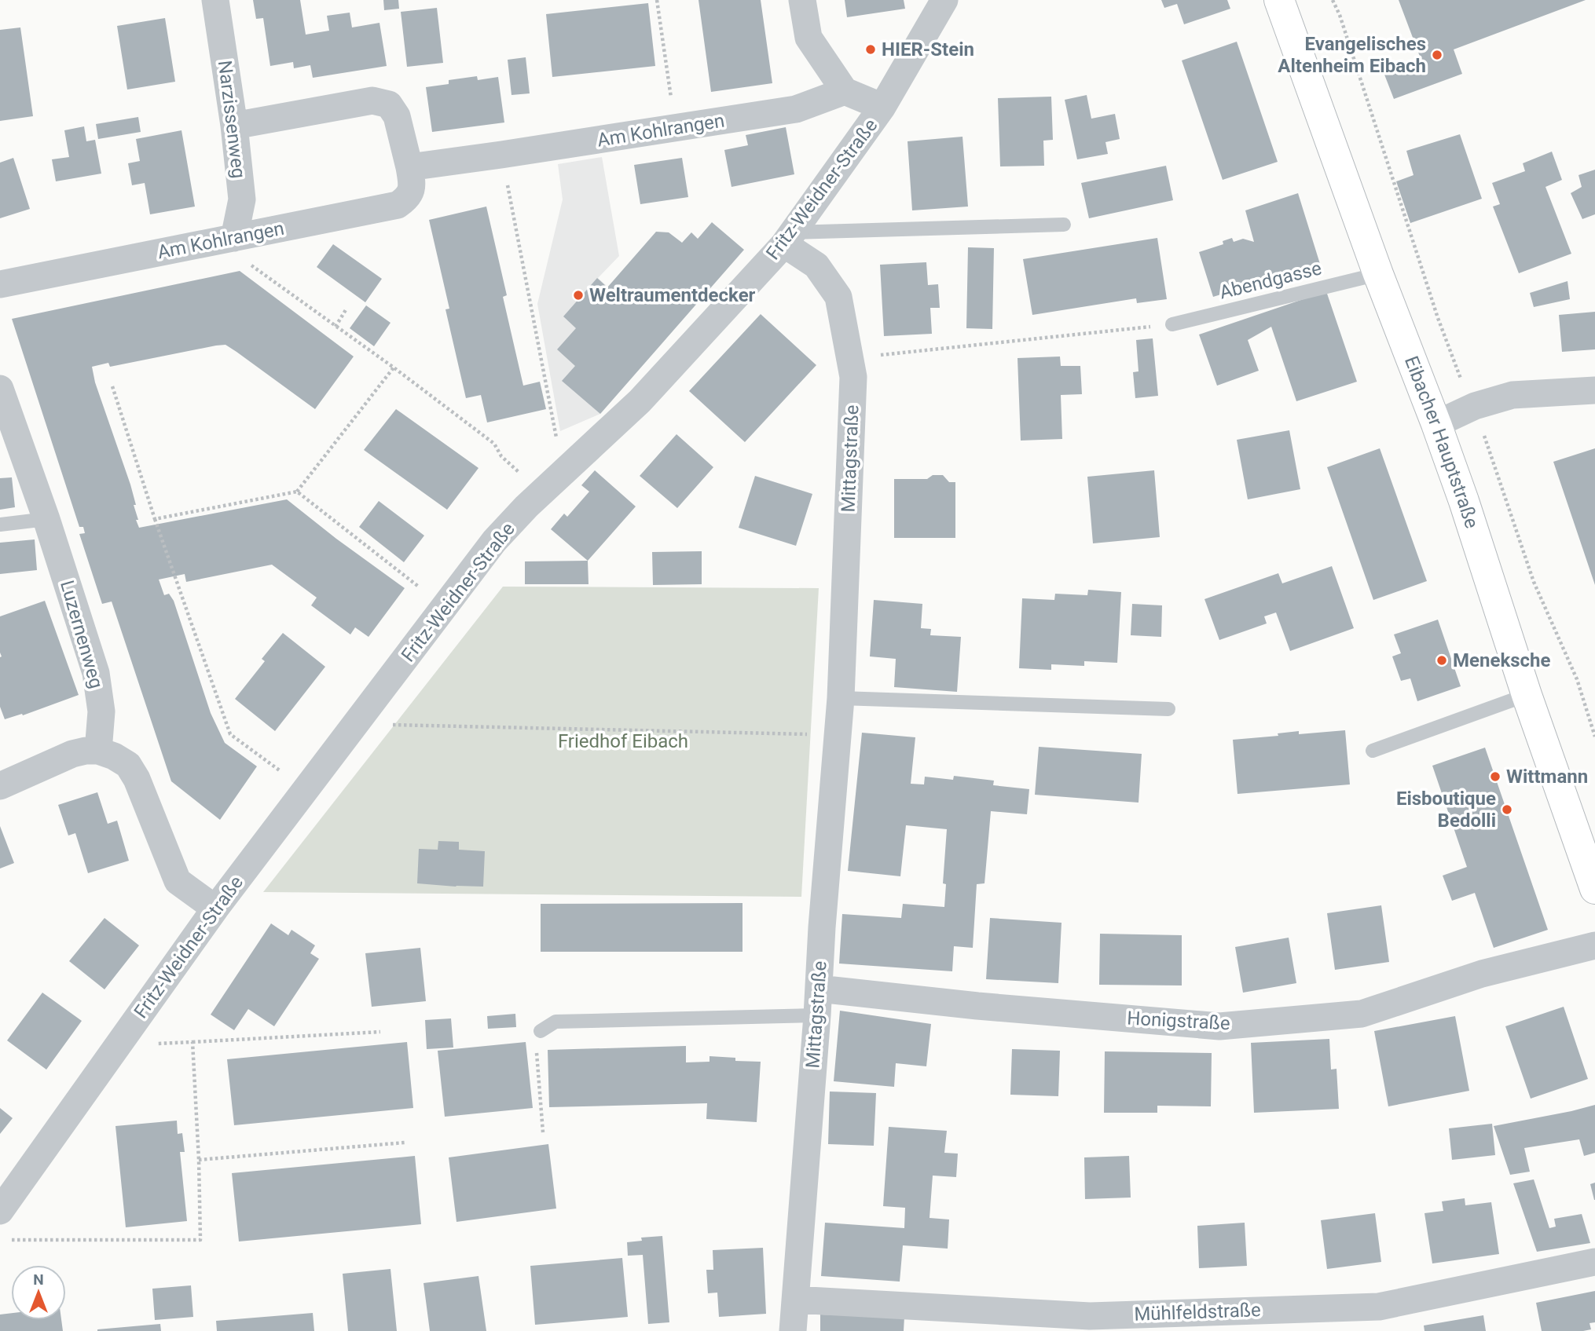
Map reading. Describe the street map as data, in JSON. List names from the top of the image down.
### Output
{
  "streets": {
    "main road": ["Eibacher Hauptstraße"],
    "street": [
      "Narzissenweg",
      "Am Kohlrangen",
      "Fritz-Weidner-Straße",
      "Mittagstraße",
      "Luzernenweg",
      "Honigstraße",
      "Mühlfeldstraße"
    ],
    "lane": ["Abendgasse"]
  },
  "crossings": [
    ["Narzissenweg", "Am Kohlrangen"],
    ["Fritz-Weidner-Straße", "Mittagstraße"],
    ["Abendgasse", "Eibacher Hauptstraße"],
    ["Mittagstraße", "Honigstraße"],
    ["Mittagstraße", "Mühlfeldstraße"]
  ],
  "parks": ["Friedhof Eibach"],
  "places": [
    "HIER-Stein",
    "Evangelisches Altenheim Eibach",
    "Weltraumentdecker",
    "Meneksche",
    "Wittmann",
    "Eisboutique Bedolli"
  ],
  "north": "top"
}
